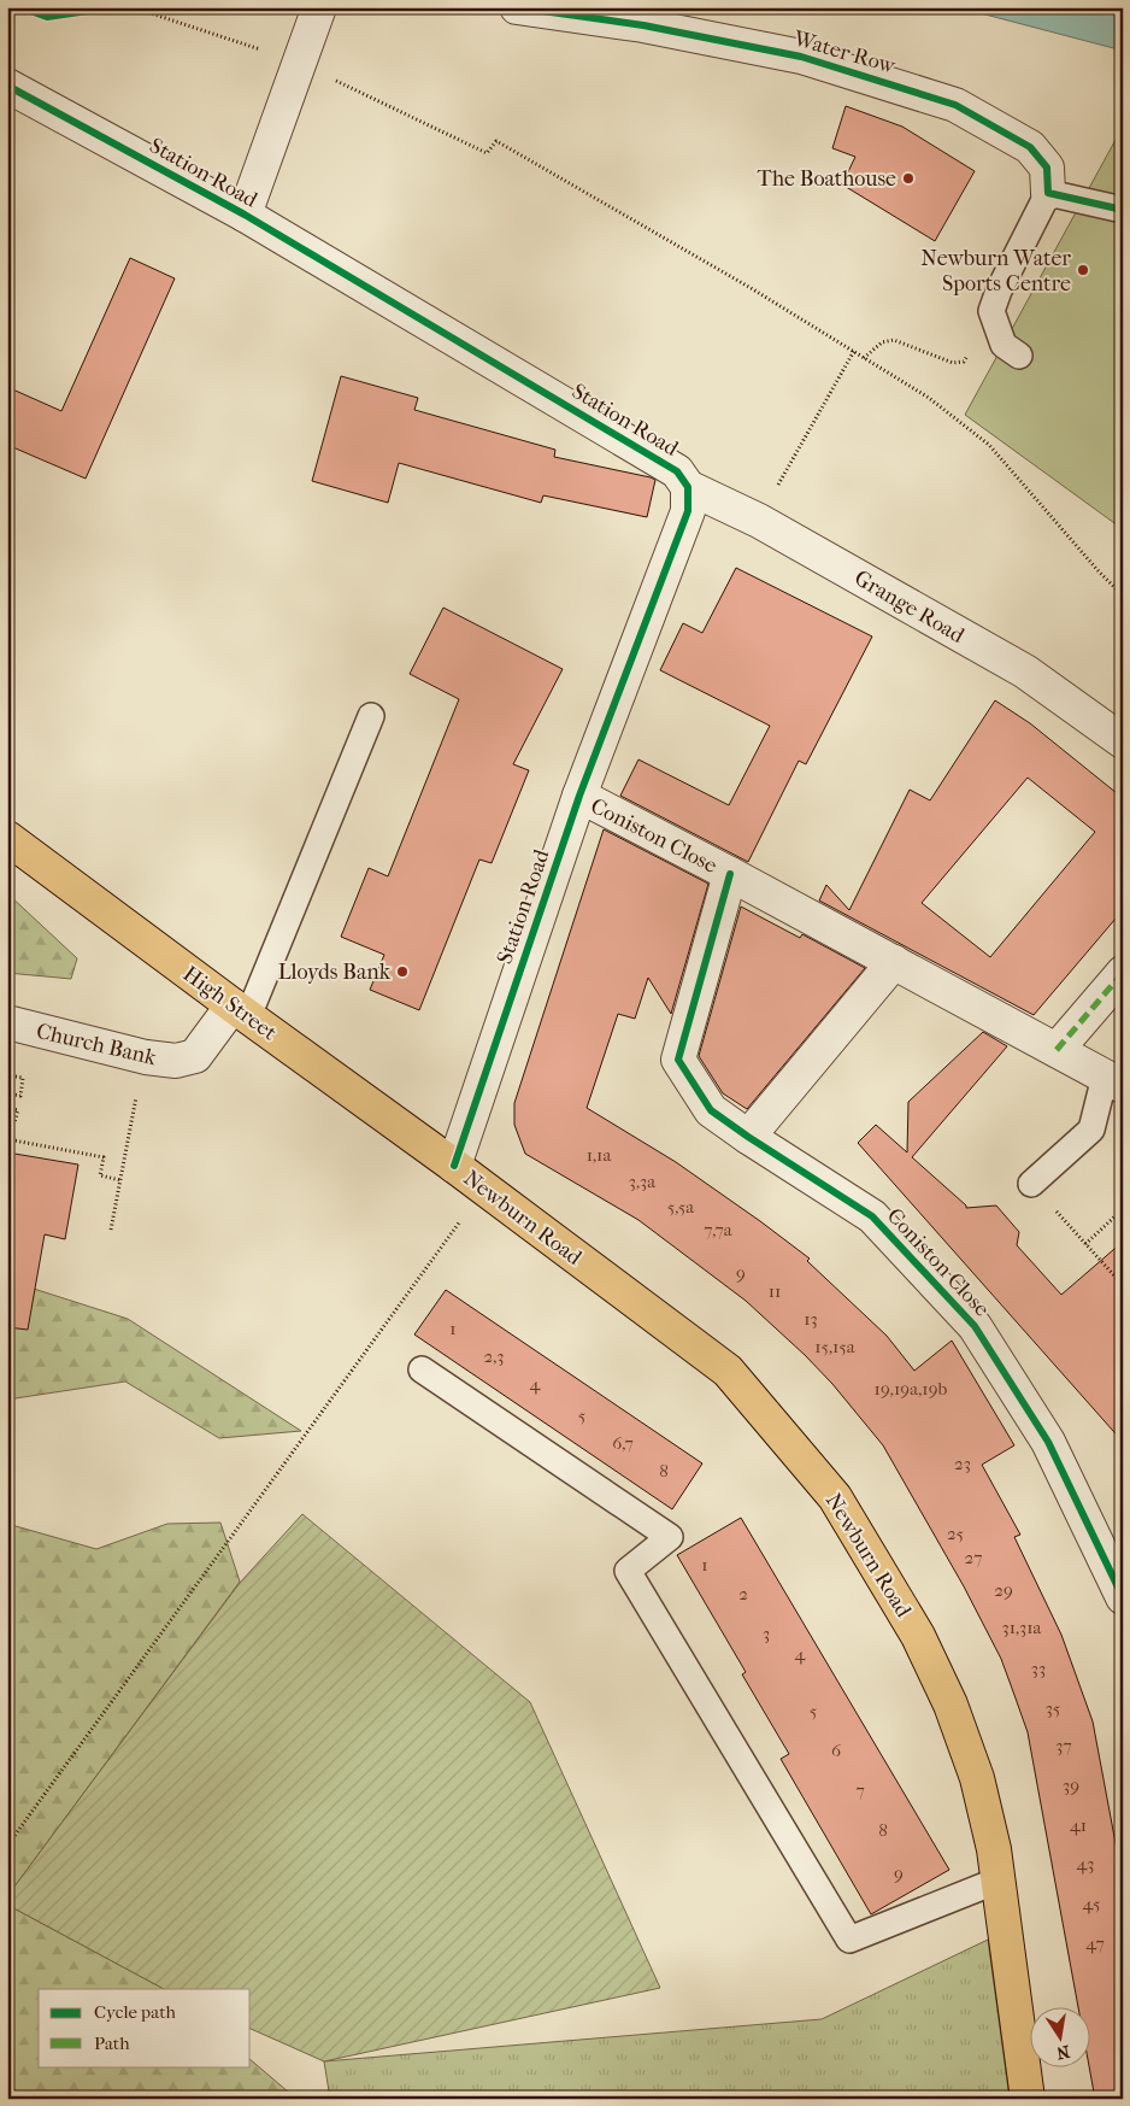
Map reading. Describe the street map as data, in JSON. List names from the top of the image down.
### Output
{
  "streets": {
    "main road": ["High Street", "Newburn Road"],
    "street": [
      "Water Row",
      "Station Road",
      "Grange Road",
      "Coniston Close",
      "Church Bank"
    ]
  },
  "crossings": [
    ["Station Road", "Grange Road"],
    ["Station Road", "Coniston Close"],
    ["Station Road", "High Street"],
    ["Station Road", "Newburn Road"],
    ["High Street", "Church Bank"],
    ["High Street", "Newburn Road"]
  ],
  "places": ["The Boathouse", "Newburn Water Sports Centre", "Lloyds Bank"],
  "house_numbers": [
    "1,1a",
    "3,3a",
    "5,5a",
    "7,7a",
    "9",
    "11",
    "13",
    "1",
    "15,15a",
    "2,3",
    "4",
    "19,19a,19b",
    "5",
    "6,7",
    "23",
    "8",
    "25",
    "27",
    "1",
    "29",
    "2",
    "31,31a",
    "3",
    "4",
    "33",
    "35",
    "5",
    "37",
    "6",
    "39",
    "7",
    "41",
    "8",
    "43",
    "9",
    "45",
    "47"
  ],
  "legend": ["Cycle path", "Path"],
  "north": "bottom"
}
